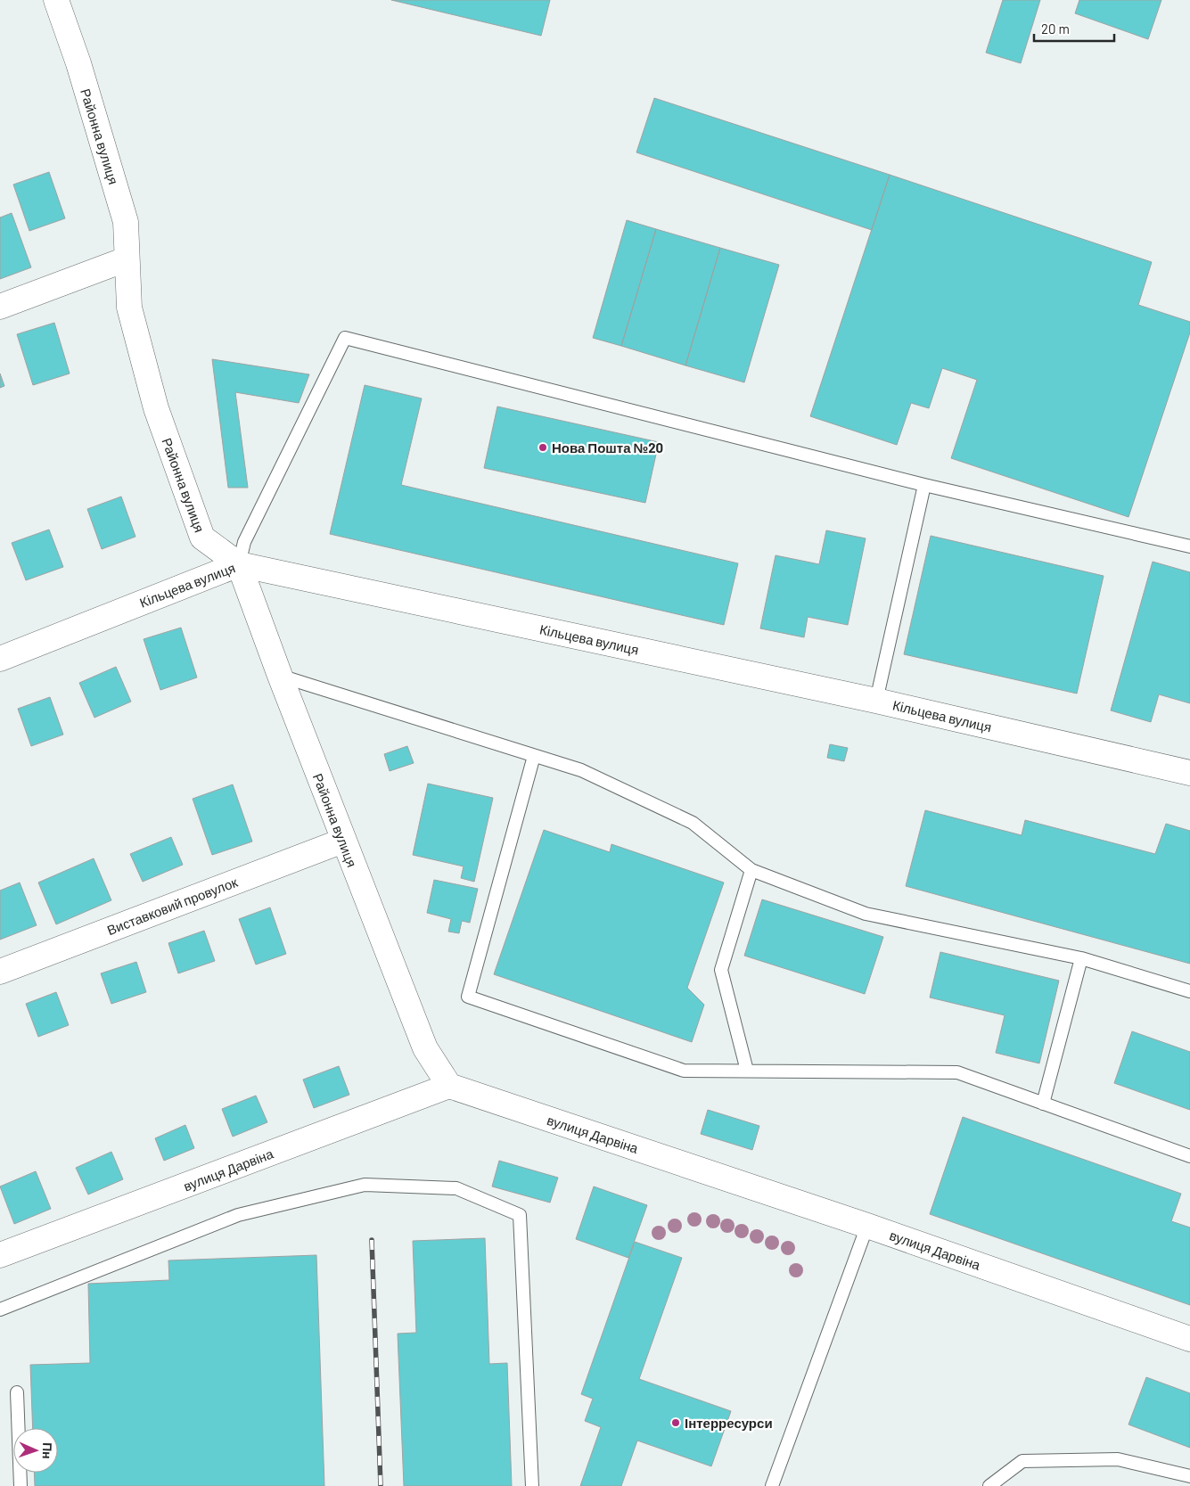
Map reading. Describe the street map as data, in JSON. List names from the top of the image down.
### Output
{
  "streets": {
    "street": [
      "Районна вулиця",
      "Кільцева вулиця",
      "Виставковий провулок",
      "вулиця Дарвіна"
    ]
  },
  "crossings": [
    ["Районна вулиця", "Кільцева вулиця"],
    ["Районна вулиця", "Виставковий провулок"],
    ["Районна вулиця", "вулиця Дарвіна"]
  ],
  "places": ["Нова Пошта №20", "Інтерресурси"],
  "scale_bar": "20 m",
  "north": "right"
}
